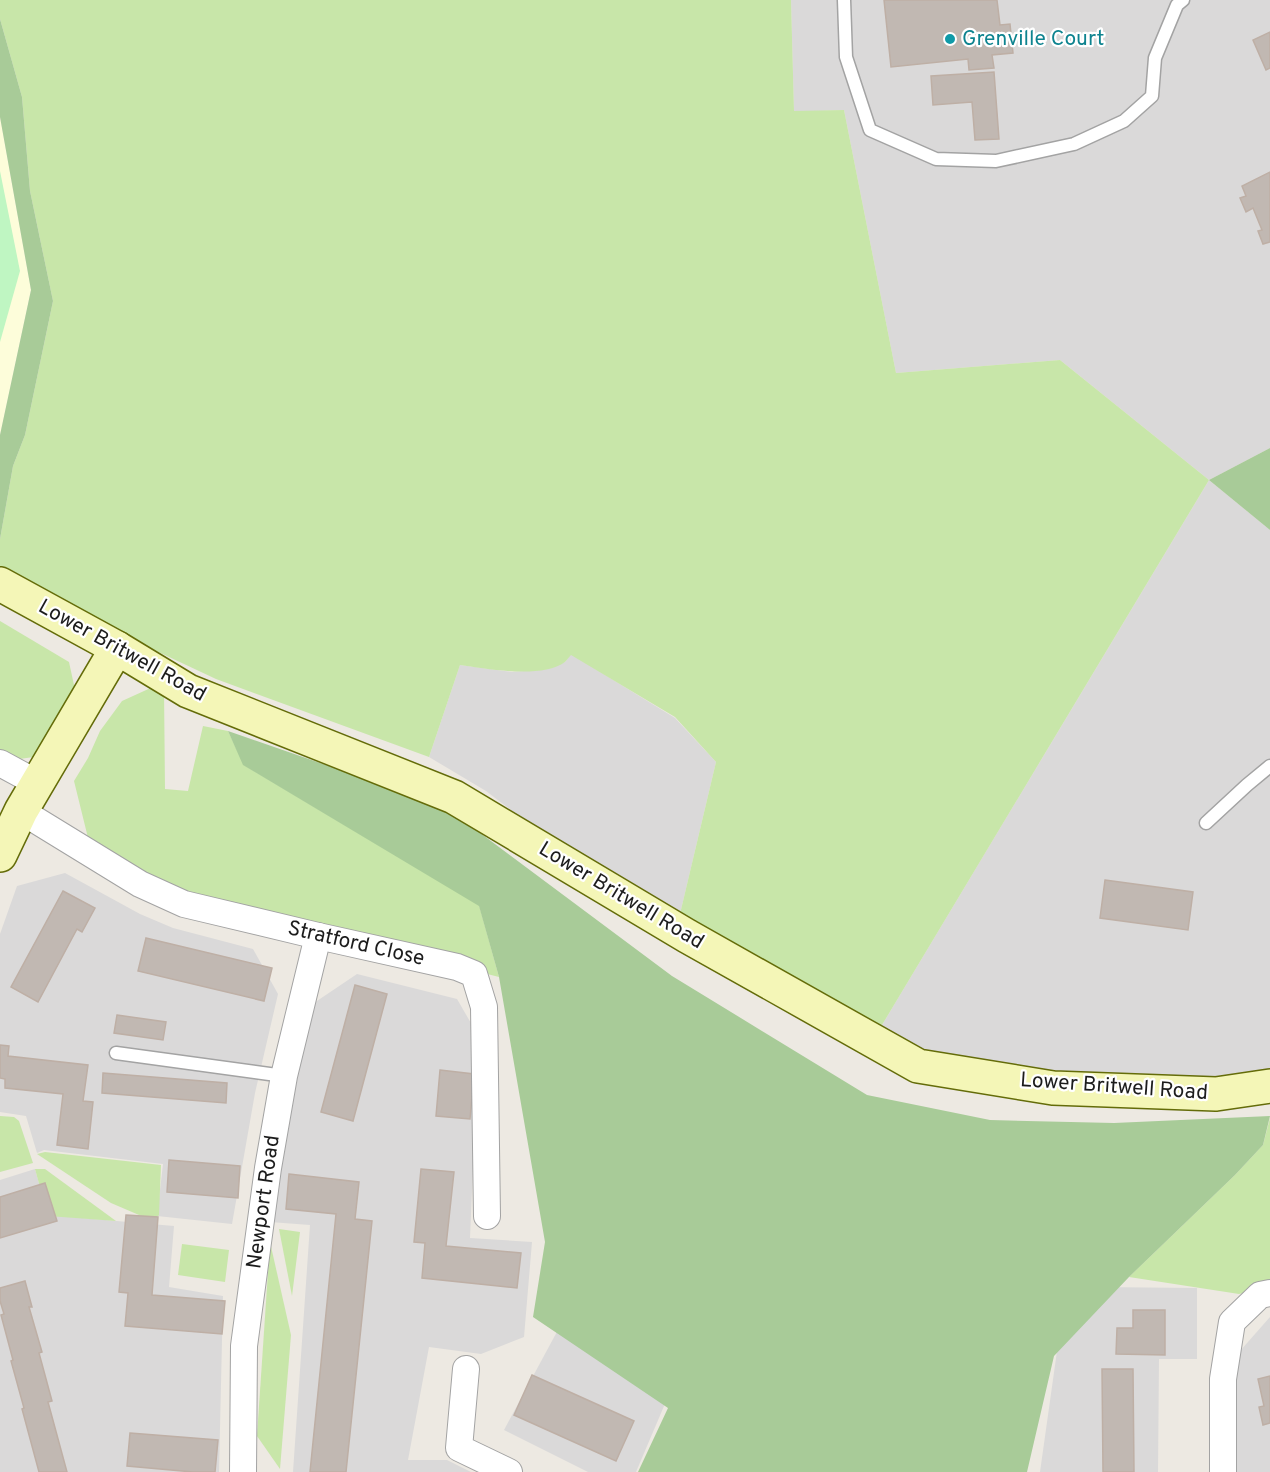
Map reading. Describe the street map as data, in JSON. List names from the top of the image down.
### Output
{
  "streets": {
    "street": ["Lower Britwell Road", "Stratford Close", "Newport Road"]
  },
  "crossings": [
    ["Stratford Close", "Newport Road"]
  ],
  "places": ["Grenville Court"]
}
